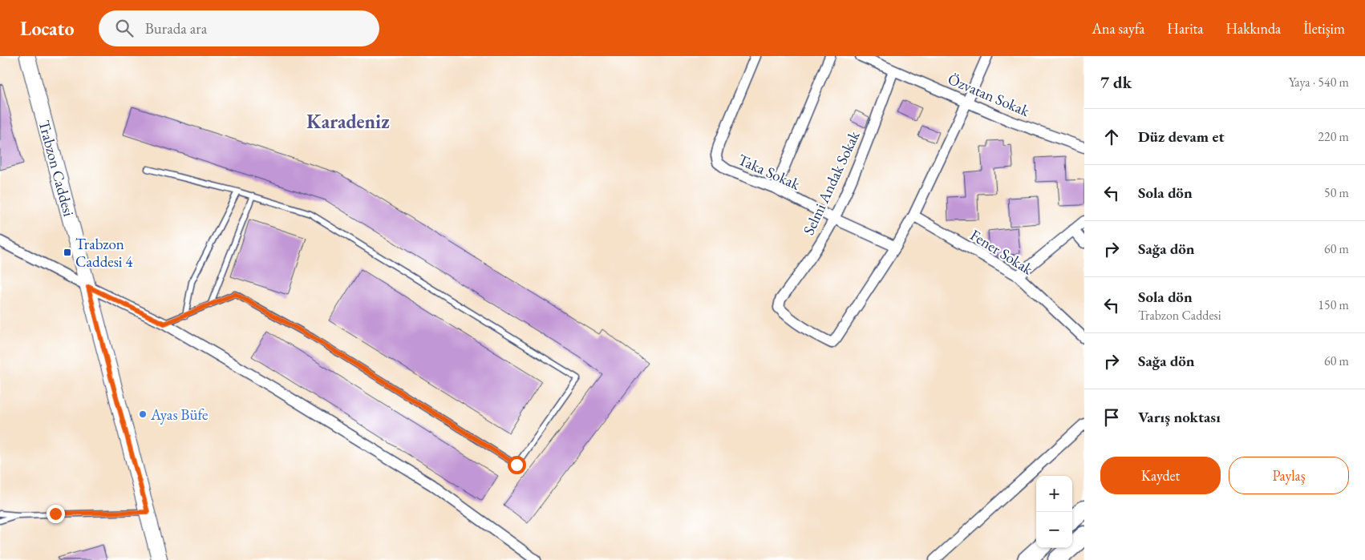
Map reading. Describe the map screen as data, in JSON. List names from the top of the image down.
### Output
{
  "streets": {
    "main road": ["Trabzon Caddesi"],
    "street": [
      "Özvatan Sokak",
      "Taka Sokak",
      "Selmi Andak Sokak",
      "Fener Sokak"
    ]
  },
  "crossings": [
    ["Özvatan Sokak", "Selmi Andak Sokak"],
    ["Taka Sokak", "Selmi Andak Sokak"]
  ],
  "districts": ["Karadeniz"],
  "places": {
    "transit": ["Trabzon Caddesi 4"],
    "other": ["Ayas Büfe"]
  },
  "page": {
    "header": "Locato",
    "search": "Burada ara",
    "nav": [
      "Ana sayfa",
      "Harita",
      "Hakkında",
      "İletişim"
    ],
    "heading": ["7 dk", "Yaya · 540 m"],
    "list": [
      ["Düz devam et", "220 m"],
      ["Sola dön", "50 m"],
      ["Sağa dön", "60 m"],
      ["Sola dön", "Trabzon Caddesi", "150 m"],
      ["Sağa dön", "60 m"],
      "Varış noktası"
    ],
    "buttons": ["Kaydet", "Paylaş"],
    "map_buttons": ["+", "−"]
  }
}
